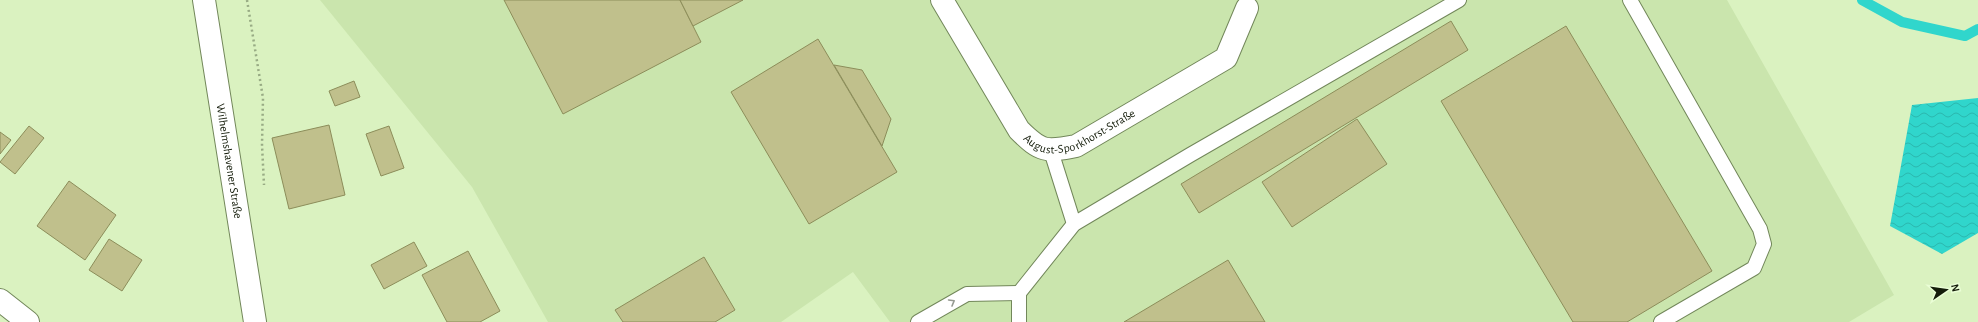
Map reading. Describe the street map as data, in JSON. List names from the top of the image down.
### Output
{
  "streets": {
    "street": ["August-Sporkhorst-Straße", "Wilhelmshavener Straße"]
  },
  "north": "right"
}
